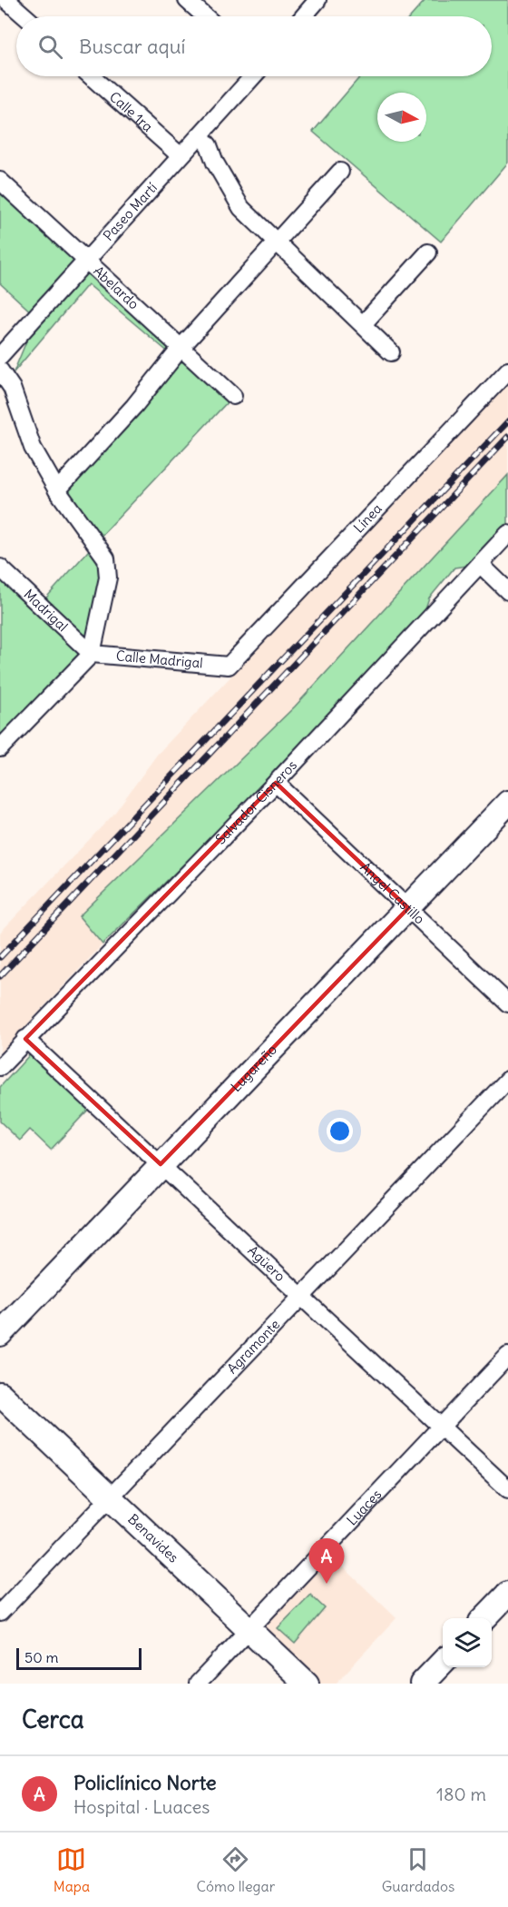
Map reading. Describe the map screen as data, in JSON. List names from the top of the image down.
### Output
{
  "streets": {
    "street": [
      "Calle 1ra",
      "Paseo Martí",
      "Abelardo",
      "Línea",
      "Madrigal",
      "Calle Madrigal",
      "Salvador Cisneros",
      "Ángel Castillo",
      "Lugareño",
      "Agüero",
      "Agramonte",
      "Luaces",
      "Benavides"
    ]
  },
  "crossings": [
    ["Calle 1ra", "Paseo Martí"],
    ["Paseo Martí", "Abelardo"],
    ["Línea", "Calle Madrigal"],
    ["Madrigal", "Calle Madrigal"],
    ["Salvador Cisneros", "Ángel Castillo"],
    ["Salvador Cisneros", "Agüero"],
    ["Ángel Castillo", "Lugareño"],
    ["Lugareño", "Agüero"],
    ["Agüero", "Agramonte"],
    ["Agüero", "Luaces"],
    ["Agramonte", "Benavides"],
    ["Luaces", "Benavides"]
  ],
  "scale_bar": "50 m",
  "north": "right",
  "page": {
    "search": "Buscar aquí",
    "pins": "A",
    "scale": "50 m",
    "heading": "Cerca",
    "list": [
      {
        "mark": "A",
        "name": "Policlínico Norte",
        "note": "Hospital · Luaces",
        "value": "180 m"
      }
    ],
    "nav": ["Mapa", "Cómo llegar", "Guardados"]
  }
}
